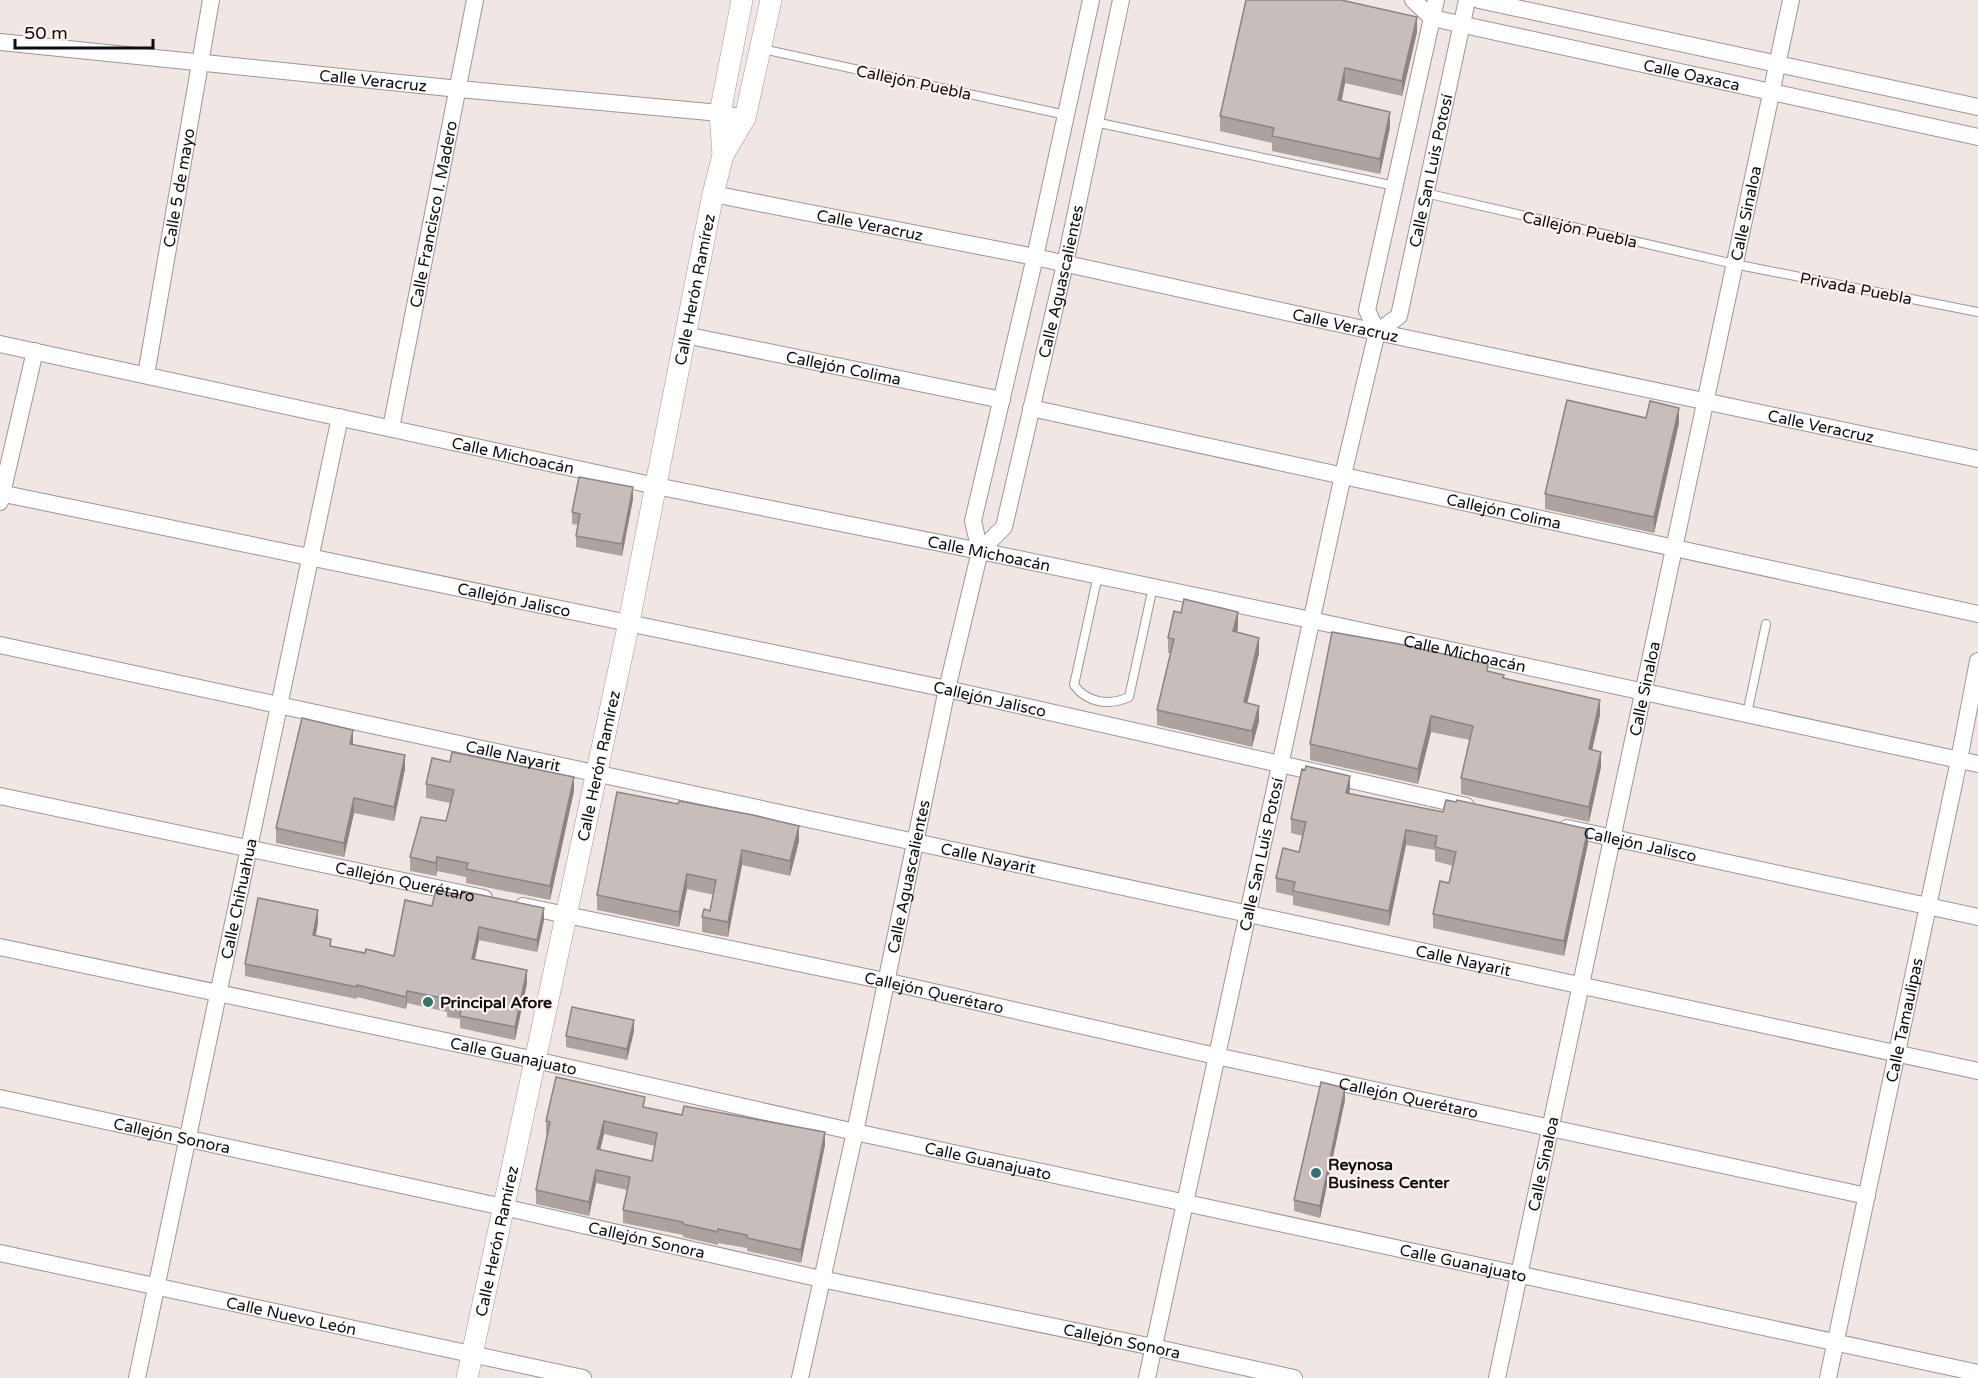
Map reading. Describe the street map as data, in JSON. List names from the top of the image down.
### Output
{
  "streets": {
    "street": [
      "Calle Oaxaca",
      "Calle Veracruz",
      "Calle San Luis Potosí",
      "Calle 5 de mayo",
      "Calle Francisco I. Madero",
      "Calle Sinaloa",
      "Calle Aguascalientes",
      "Calle Herón Ramírez",
      "Callejón Colima",
      "Calle Michoacán",
      "Callejón Jalisco",
      "Calle Nayarit",
      "Callejón Querétaro",
      "Calle Chihuahua",
      "Calle Tamaulipas",
      "Calle Guanajuato",
      "Callejón Sonora",
      "Calle Nuevo León"
    ],
    "lane": ["Callejón Puebla", "Privada Puebla"]
  },
  "crossings": [
    ["Calle Oaxaca", "Calle San Luis Potosí"],
    ["Calle Oaxaca", "Calle Sinaloa"],
    ["Calle Veracruz", "Calle San Luis Potosí"],
    ["Calle Veracruz", "Calle 5 de mayo"],
    ["Calle Veracruz", "Calle Francisco I. Madero"],
    ["Calle Veracruz", "Calle Sinaloa"],
    ["Calle Veracruz", "Calle Aguascalientes"],
    ["Calle Veracruz", "Calle Herón Ramírez"],
    ["Callejón Puebla", "Calle San Luis Potosí"],
    ["Callejón Puebla", "Calle Sinaloa"],
    ["Callejón Puebla", "Calle Aguascalientes"],
    ["Callejón Puebla", "Privada Puebla"],
    ["Callejón Puebla", "Calle Herón Ramírez"],
    ["Calle San Luis Potosí", "Callejón Colima"],
    ["Calle San Luis Potosí", "Calle Michoacán"],
    ["Calle San Luis Potosí", "Callejón Jalisco"],
    ["Calle San Luis Potosí", "Calle Nayarit"],
    ["Calle San Luis Potosí", "Callejón Querétaro"],
    ["Calle San Luis Potosí", "Calle Guanajuato"],
    ["Calle San Luis Potosí", "Callejón Sonora"],
    ["Calle 5 de mayo", "Calle Michoacán"],
    ["Calle Francisco I. Madero", "Calle Michoacán"],
    ["Calle Sinaloa", "Privada Puebla"],
    ["Calle Sinaloa", "Callejón Colima"],
    ["Calle Sinaloa", "Calle Michoacán"],
    ["Calle Sinaloa", "Callejón Jalisco"],
    ["Calle Sinaloa", "Calle Nayarit"],
    ["Calle Sinaloa", "Callejón Querétaro"],
    ["Calle Sinaloa", "Calle Guanajuato"],
    ["Calle Aguascalientes", "Callejón Colima"],
    ["Calle Aguascalientes", "Calle Michoacán"],
    ["Calle Aguascalientes", "Callejón Jalisco"],
    ["Calle Aguascalientes", "Calle Nayarit"],
    ["Calle Aguascalientes", "Callejón Querétaro"],
    ["Calle Aguascalientes", "Calle Guanajuato"],
    ["Calle Aguascalientes", "Callejón Sonora"],
    ["Calle Herón Ramírez", "Callejón Colima"],
    ["Calle Herón Ramírez", "Calle Michoacán"],
    ["Calle Herón Ramírez", "Callejón Jalisco"],
    ["Calle Herón Ramírez", "Calle Nayarit"],
    ["Calle Herón Ramírez", "Callejón Querétaro"],
    ["Calle Herón Ramírez", "Calle Guanajuato"],
    ["Calle Herón Ramírez", "Callejón Sonora"],
    ["Calle Herón Ramírez", "Calle Nuevo León"],
    ["Calle Michoacán", "Calle Chihuahua"],
    ["Calle Michoacán", "Calle Tamaulipas"],
    ["Callejón Jalisco", "Calle Chihuahua"],
    ["Callejón Jalisco", "Calle Tamaulipas"],
    ["Calle Nayarit", "Calle Chihuahua"],
    ["Calle Nayarit", "Calle Tamaulipas"],
    ["Callejón Querétaro", "Calle Chihuahua"],
    ["Callejón Querétaro", "Calle Tamaulipas"],
    ["Calle Chihuahua", "Calle Guanajuato"],
    ["Calle Chihuahua", "Callejón Sonora"],
    ["Calle Chihuahua", "Calle Nuevo León"],
    ["Calle Tamaulipas", "Calle Guanajuato"]
  ],
  "places": ["Principal Afore", "Reynosa Business Center"],
  "scale_bar": "50 m"
}
